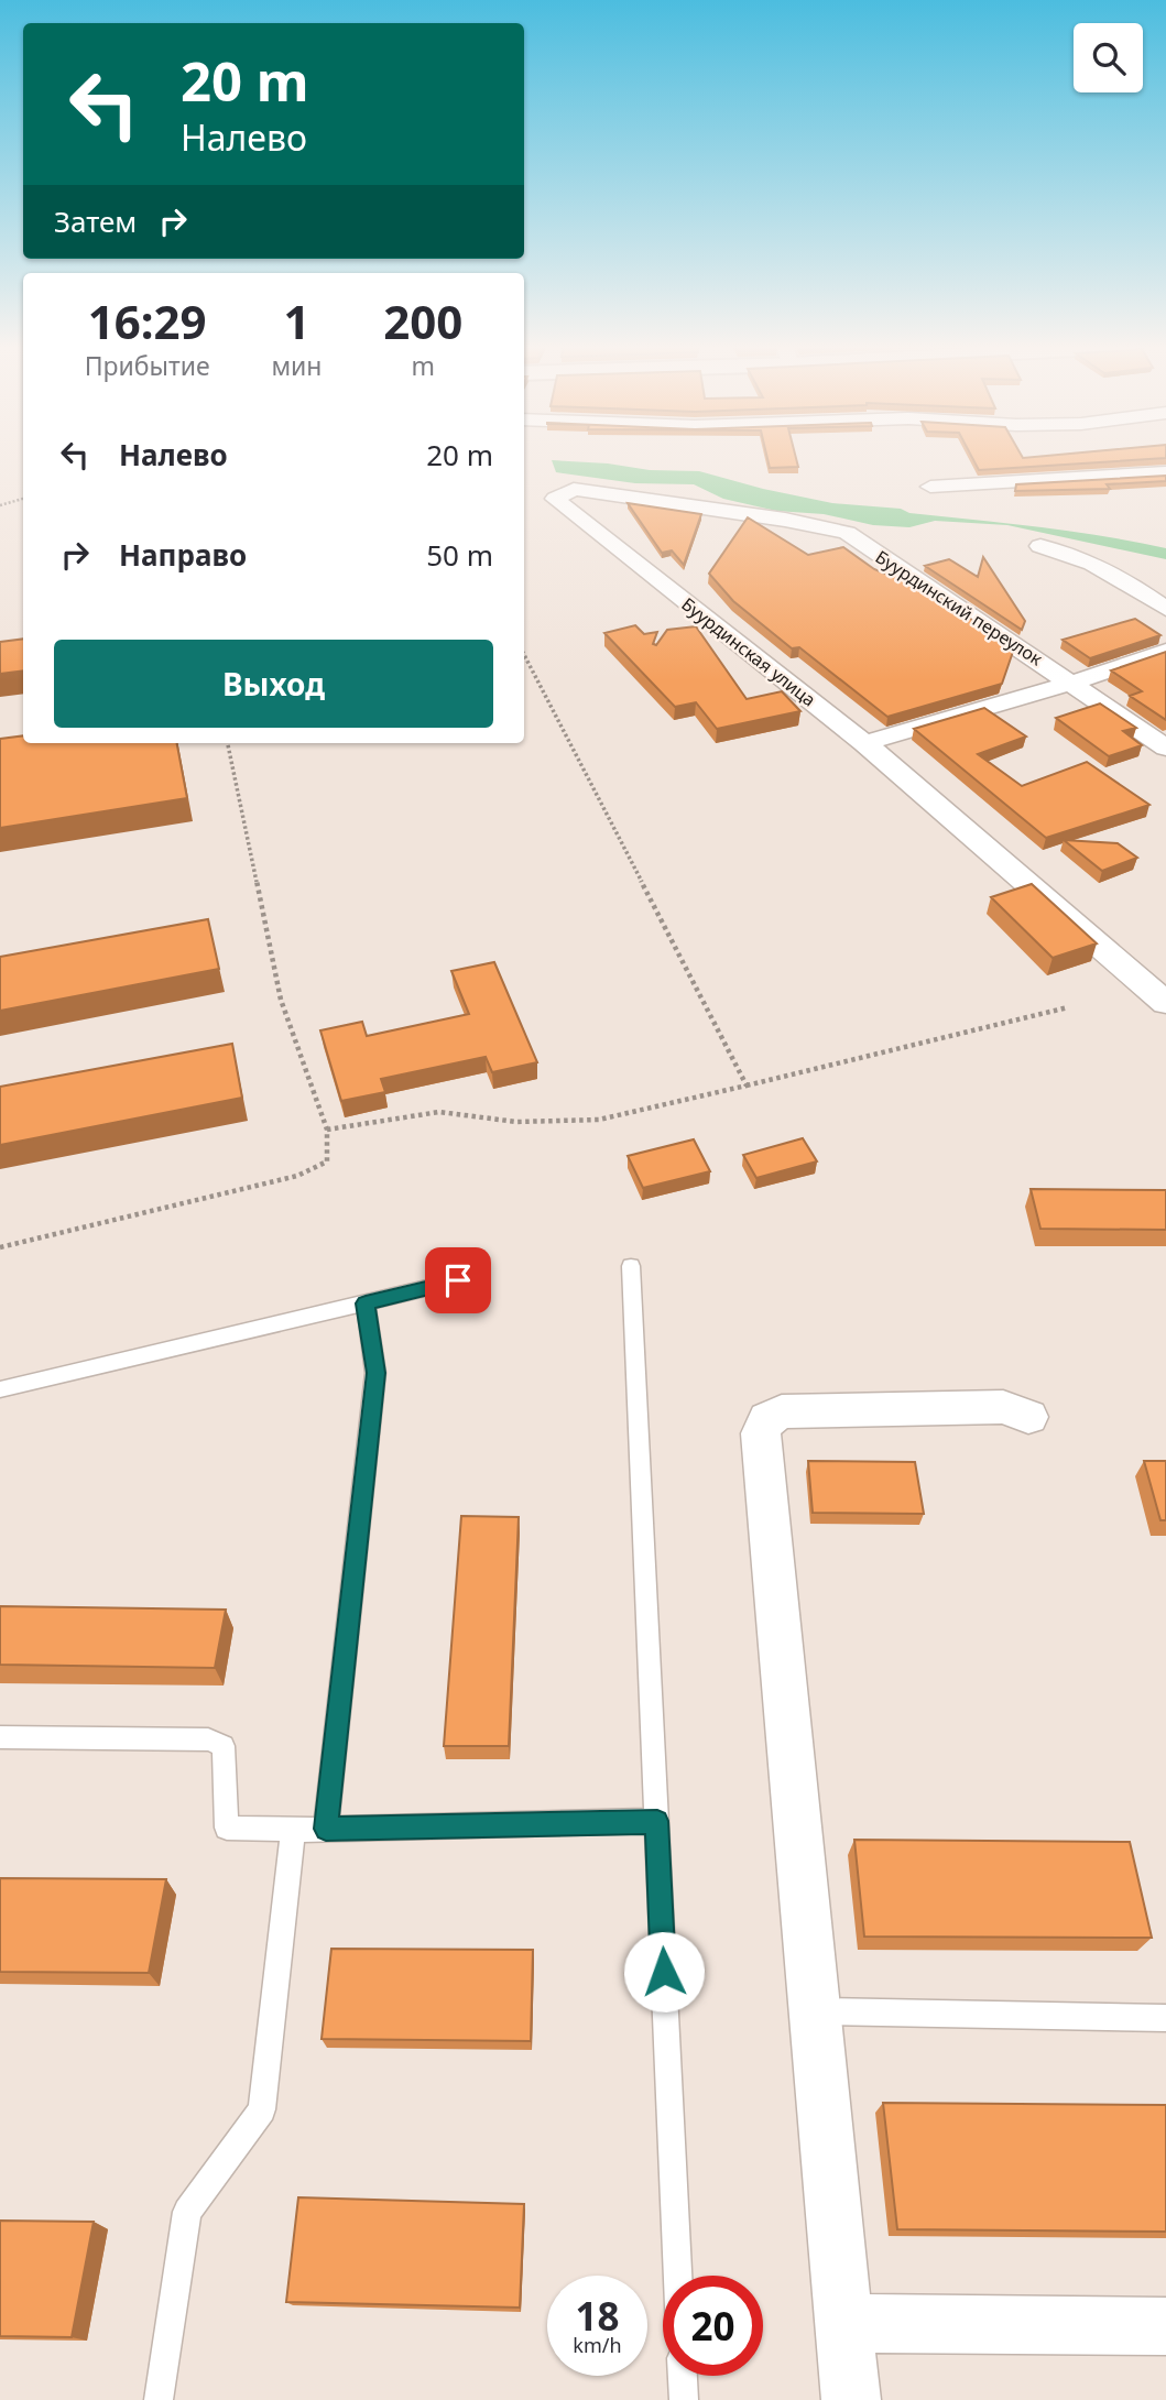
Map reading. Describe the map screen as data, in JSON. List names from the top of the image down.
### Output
{
  "streets": {
    "street": ["Буурдинский переулок", "Буурдинская улица"]
  },
  "crossings": [
    ["Буурдинский переулок", "Буурдинская улица"]
  ],
  "page": {
    "turn": ["20 m", "Налево"],
    "then": "Затем",
    "eta": [
      "16:29",
      "Прибытие",
      "1",
      "мин",
      "200",
      "m"
    ],
    "list": [
      {
        "name": "Налево",
        "value": "20 m"
      },
      {
        "name": "Направо",
        "value": "50 m"
      }
    ],
    "buttons": "Выход",
    "speed": "18 km/h",
    "limit": "20"
  }
}
